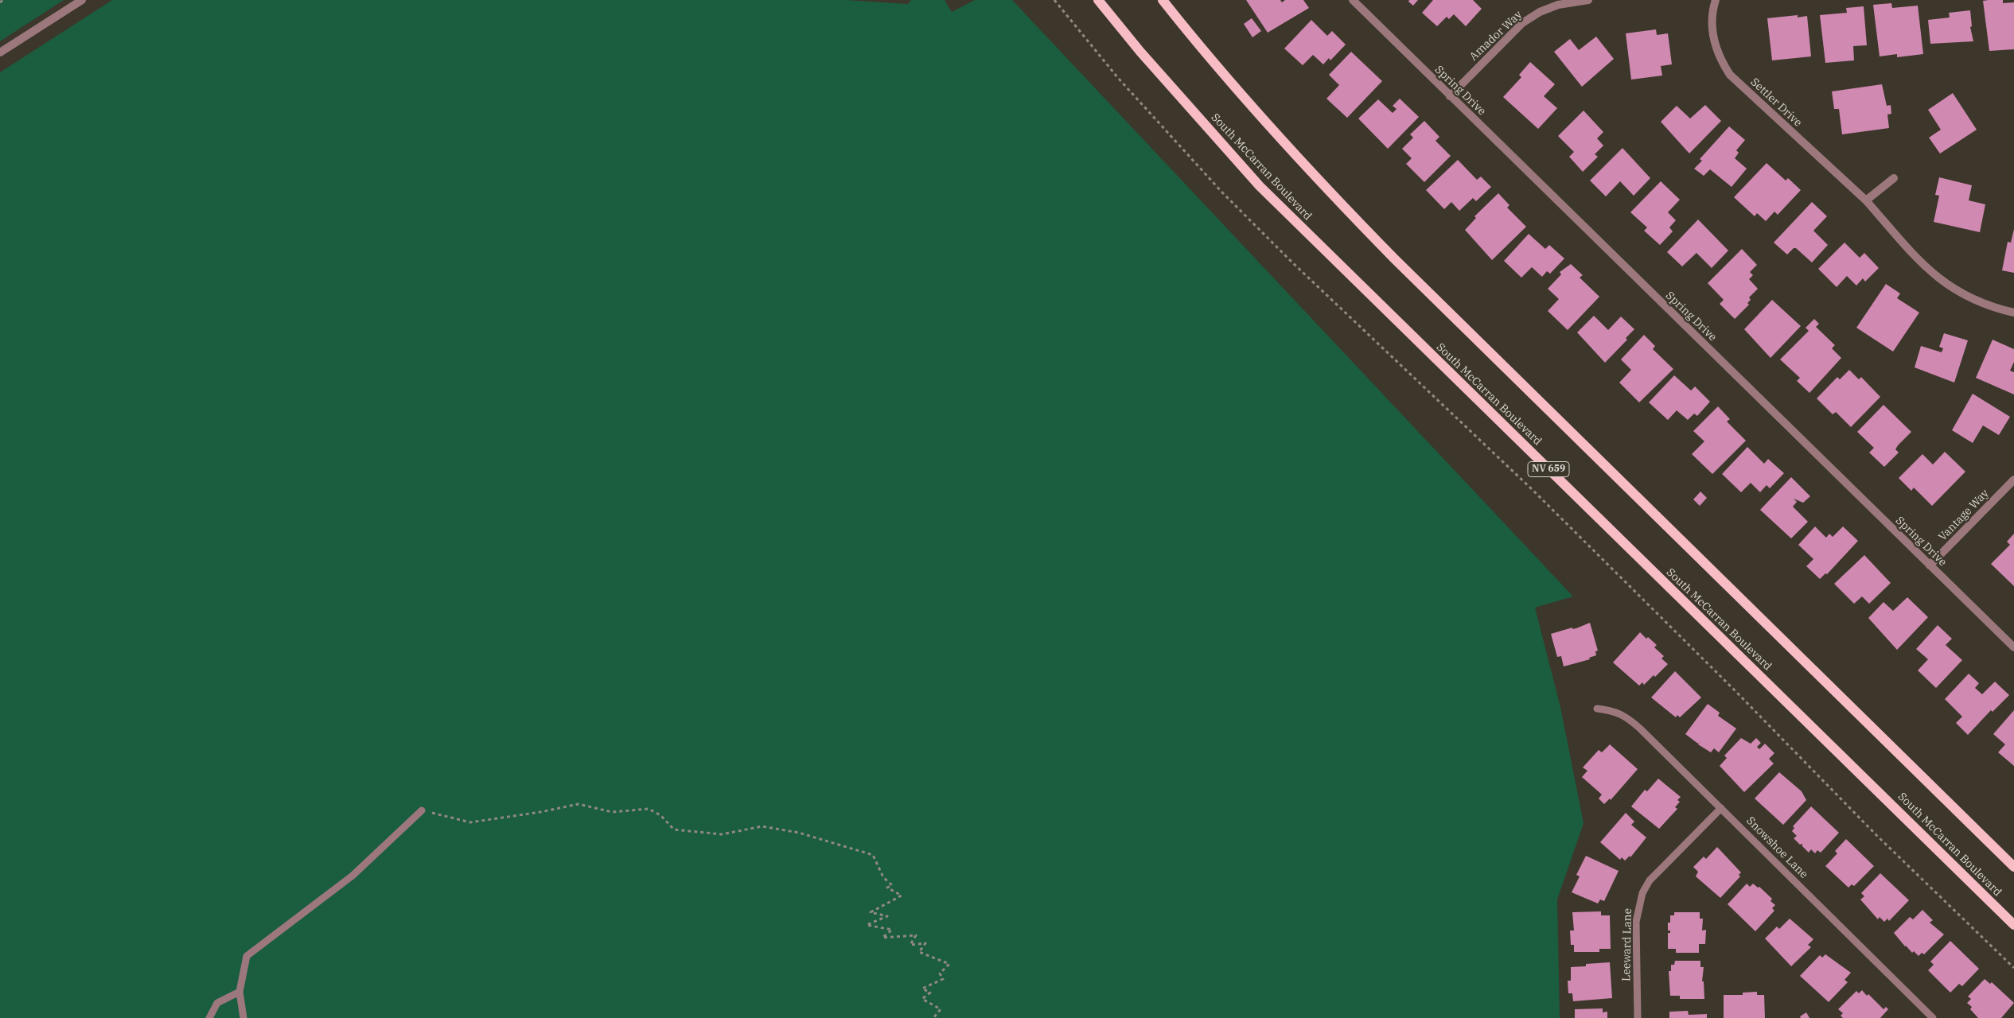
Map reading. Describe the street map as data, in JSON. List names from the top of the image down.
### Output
{
  "streets": {
    "main road": ["South McCarran Boulevard", "NV 659"],
    "street": [
      "Amador Way",
      "Spring Drive",
      "Settler Drive",
      "Vantage Way"
    ],
    "lane": ["Snowshoe Lane", "Leeward Lane"]
  },
  "crossings": [
    ["Amador Way", "Spring Drive"],
    ["Spring Drive", "Vantage Way"],
    ["Snowshoe Lane", "Leeward Lane"]
  ]
}
